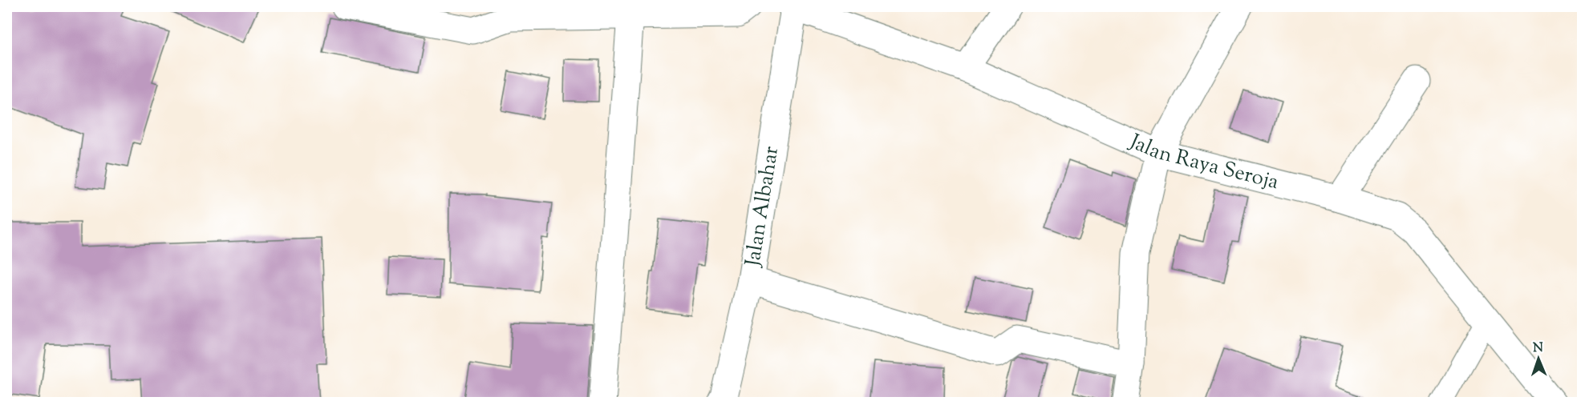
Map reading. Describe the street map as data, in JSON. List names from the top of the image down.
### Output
{
  "streets": {
    "street": ["Jalan Raya Seroja", "Jalan Albahar"]
  },
  "crossings": [
    ["Jalan Raya Seroja", "Jalan Albahar"]
  ],
  "north": "top"
}
